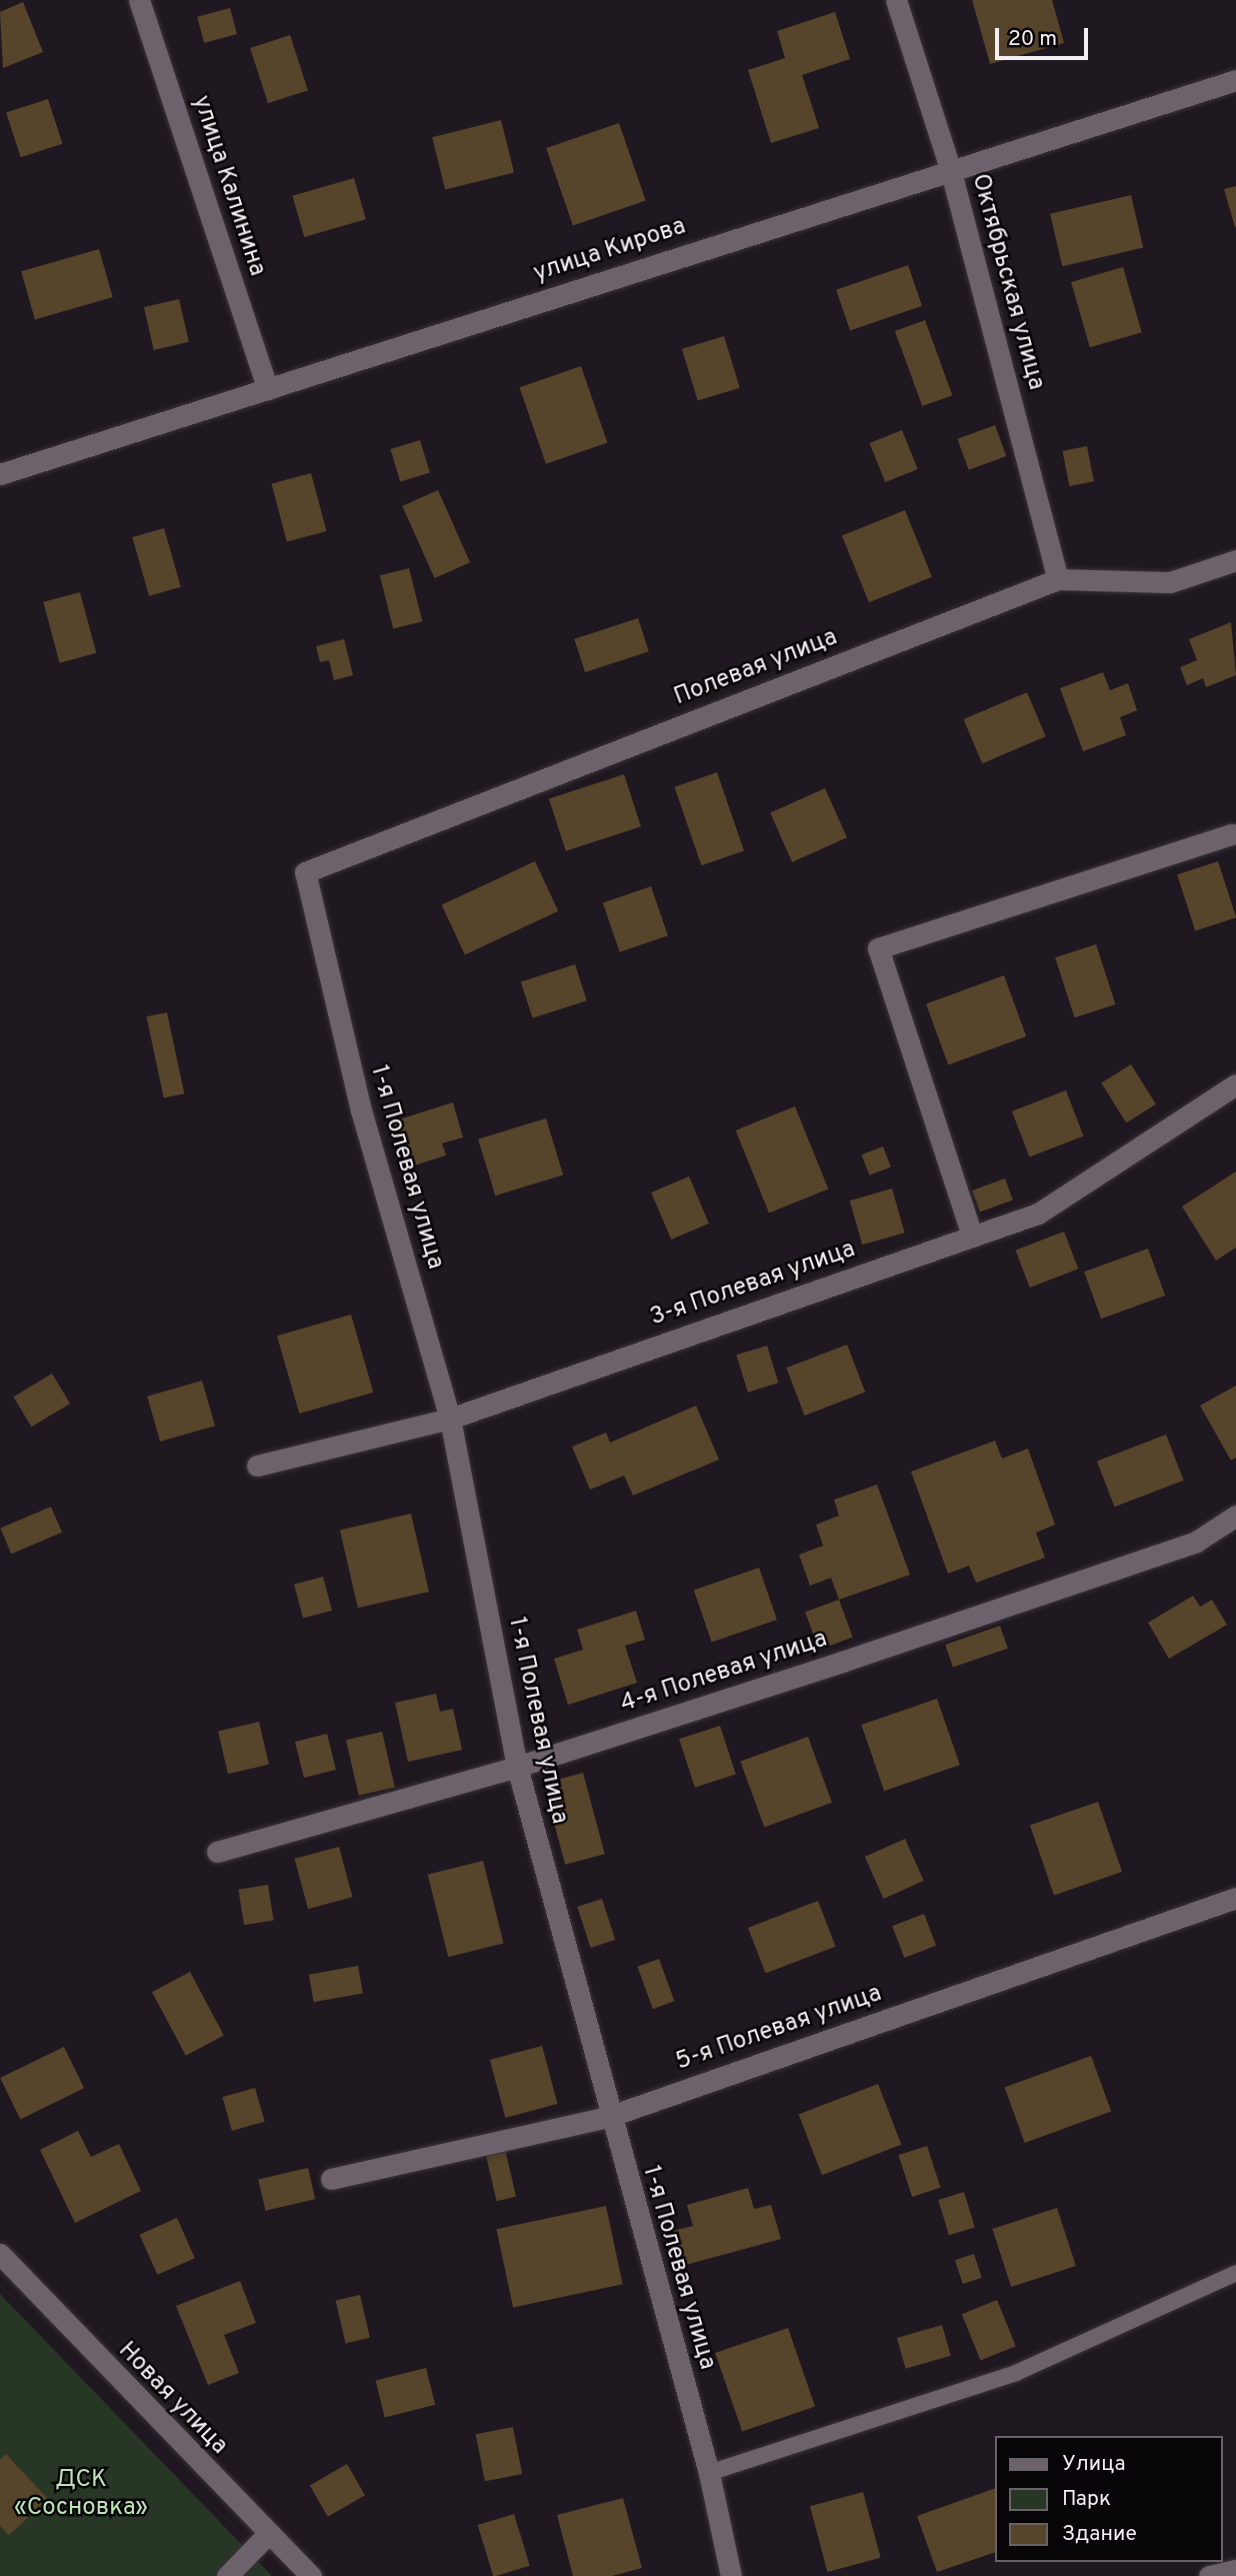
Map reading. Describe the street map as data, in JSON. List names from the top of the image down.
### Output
{
  "streets": {
    "street": [
      "улица Калинина",
      "улица Кирова",
      "Октябрьская улица",
      "Полевая улица",
      "1-я Полевая улица",
      "3-я Полевая улица",
      "4-я Полевая улица",
      "5-я Полевая улица",
      "Новая улица"
    ]
  },
  "crossings": [
    ["улица Калинина", "улица Кирова"],
    ["улица Кирова", "Октябрьская улица"],
    ["Октябрьская улица", "Полевая улица"],
    ["Полевая улица", "1-я Полевая улица"],
    ["1-я Полевая улица", "3-я Полевая улица"],
    ["1-я Полевая улица", "4-я Полевая улица"],
    ["1-я Полевая улица", "5-я Полевая улица"]
  ],
  "parks": ["ДСК «Сосновка»"],
  "legend": ["Улица", "Парк", "Здание"],
  "scale_bar": "20 m"
}
